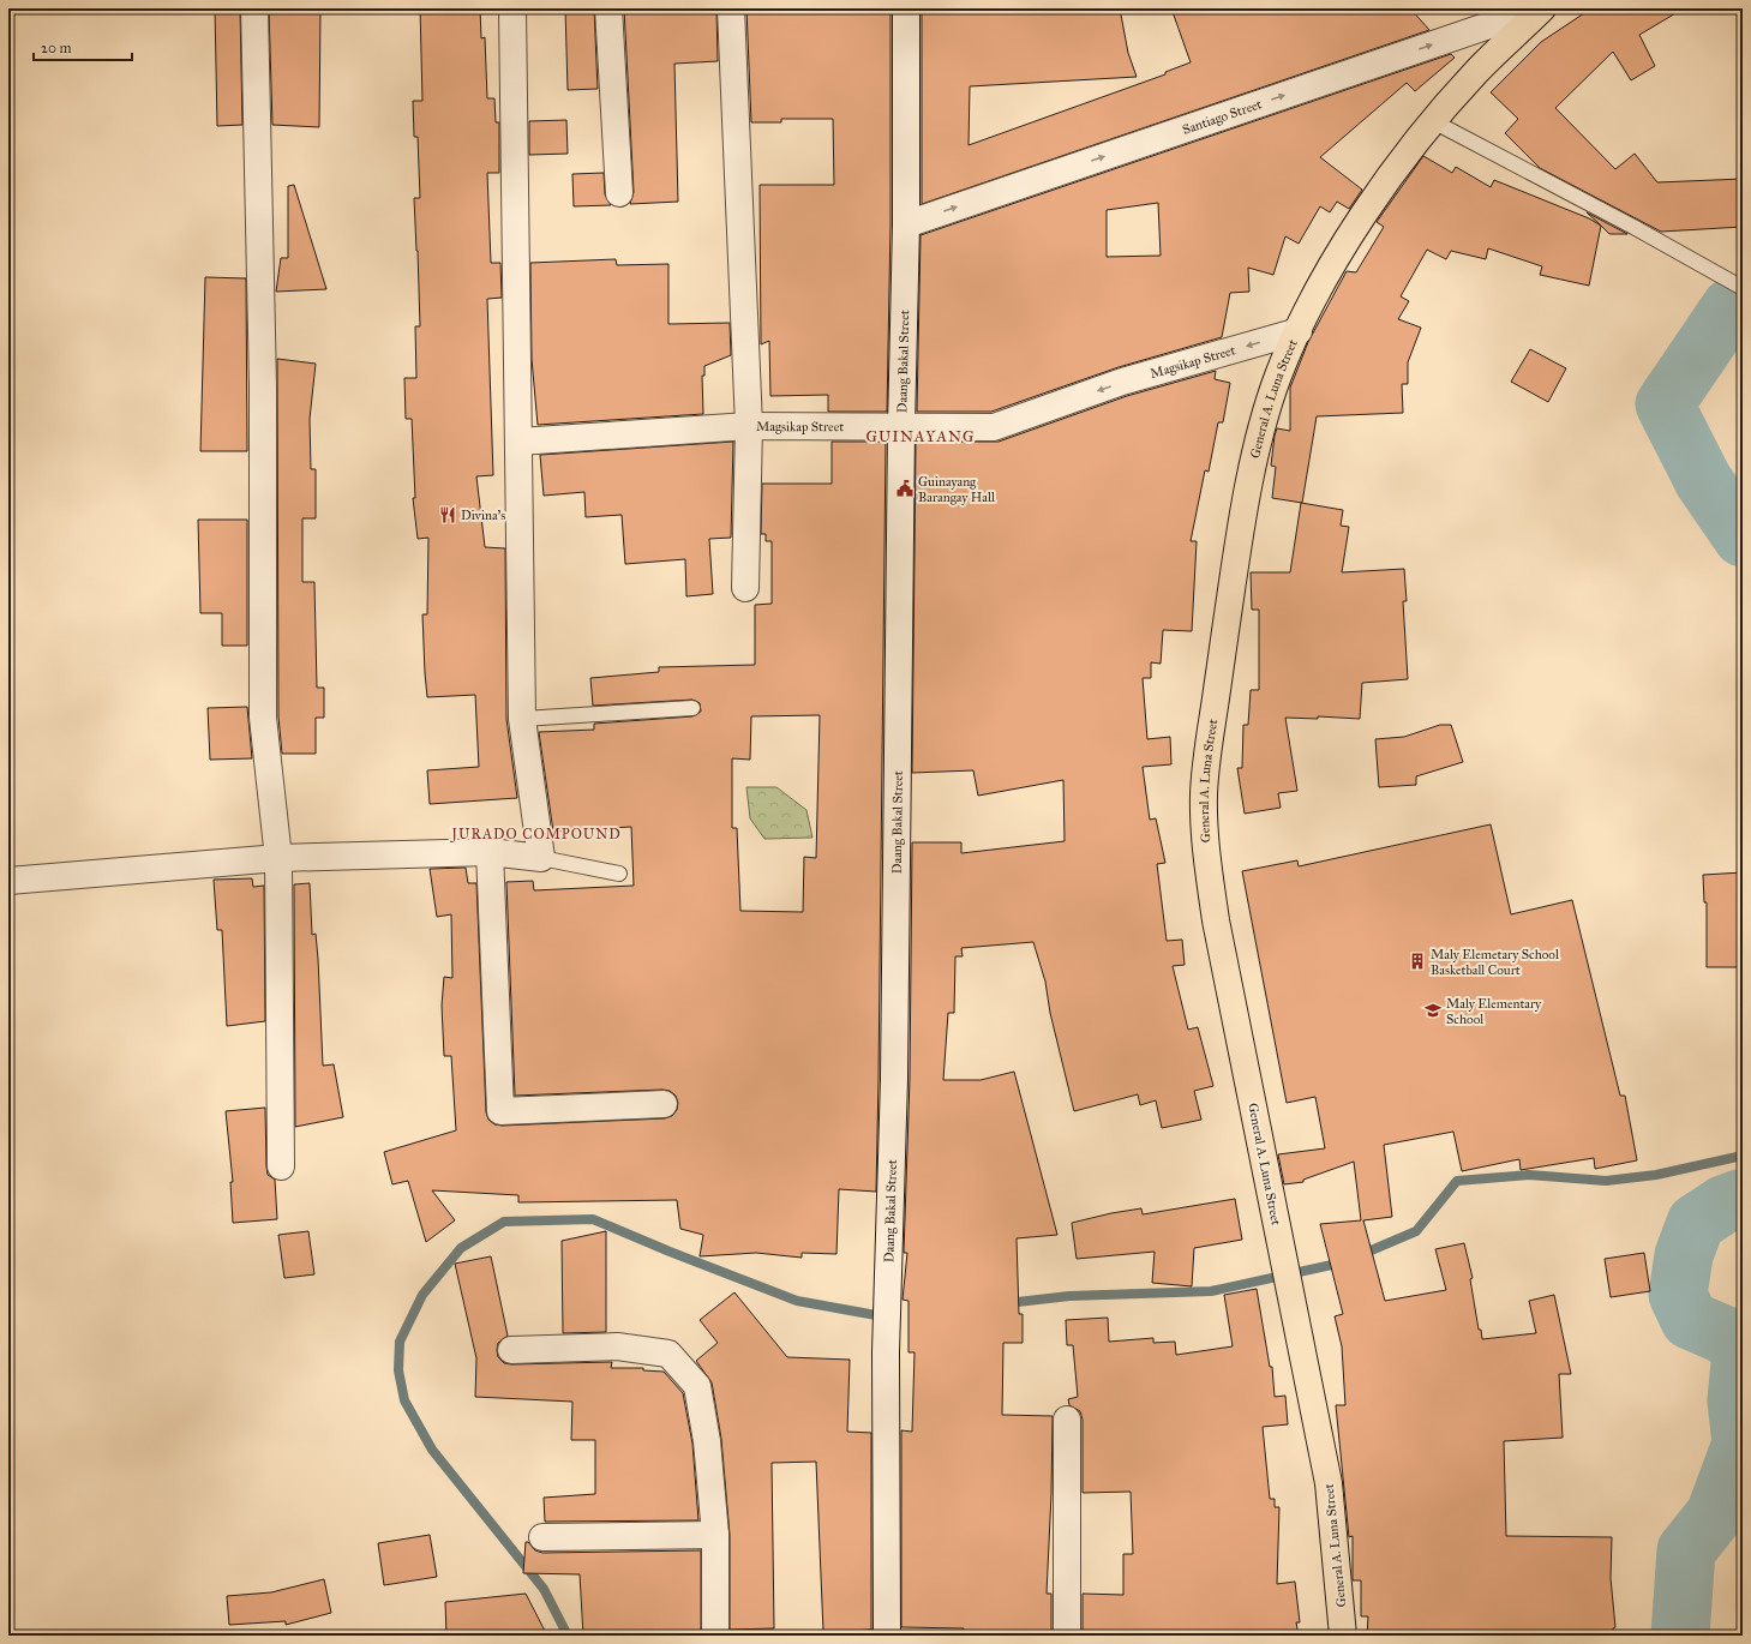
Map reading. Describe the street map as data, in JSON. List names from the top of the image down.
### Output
{
  "streets": {
    "main road": ["General A. Luna Street"],
    "street": ["Santiago Street", "Daang Bakal Street", "Magsikap Street"]
  },
  "crossings": [
    ["Santiago Street", "Daang Bakal Street"],
    ["Daang Bakal Street", "Magsikap Street"],
    ["Magsikap Street", "General A. Luna Street"]
  ],
  "one_way": ["Santiago Street", "Magsikap Street"],
  "districts": ["GUINAYANG", "JURADO COMPOUND"],
  "places": {
    "public building": ["Guinayang Barangay Hall"],
    "restaurant": ["Divina's"],
    "building": ["Maly Elemetary School Basketball Court"],
    "school or university": ["Maly Elementary School"]
  },
  "scale_bar": "20 m"
}
